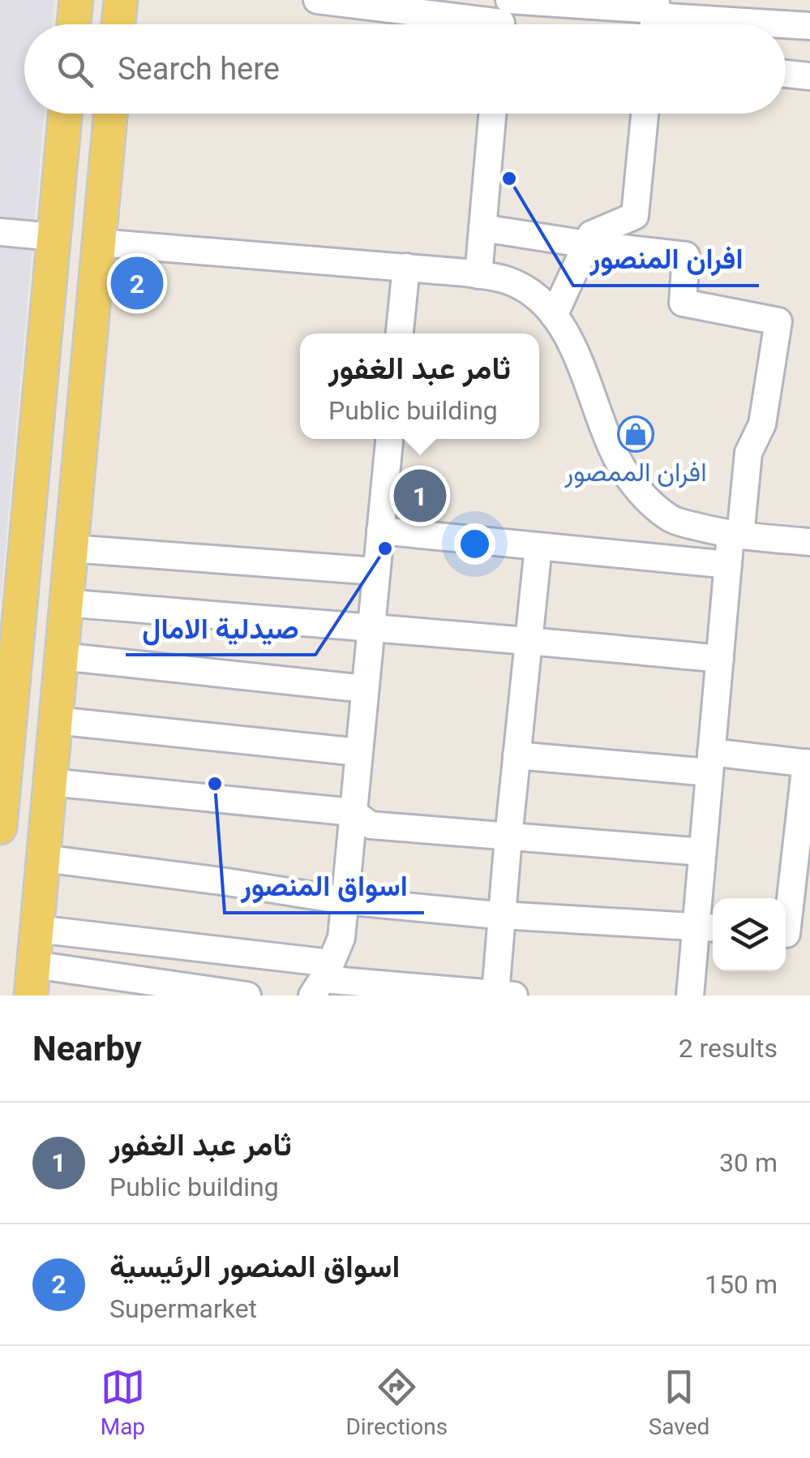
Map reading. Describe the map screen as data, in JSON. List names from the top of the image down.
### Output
{
  "places": {
    "other": ["افران المنصور", "صيدلية الامال", "اسواق المنصور"],
    "shop": ["افران الممصور"]
  },
  "page": {
    "search": "Search here",
    "pins": ["2", "1"],
    "popup": ["ثامر عبد الغفور", "Public building"],
    "heading": ["Nearby", "2 results"],
    "list": [
      {
        "mark": "1",
        "name": "ثامر عبد الغفور",
        "note": "Public building",
        "value": "30 m"
      },
      {
        "mark": "2",
        "name": "اسواق المنصور الرئيسية",
        "note": "Supermarket",
        "value": "150 m"
      }
    ],
    "nav": ["Map", "Directions", "Saved"]
  }
}
